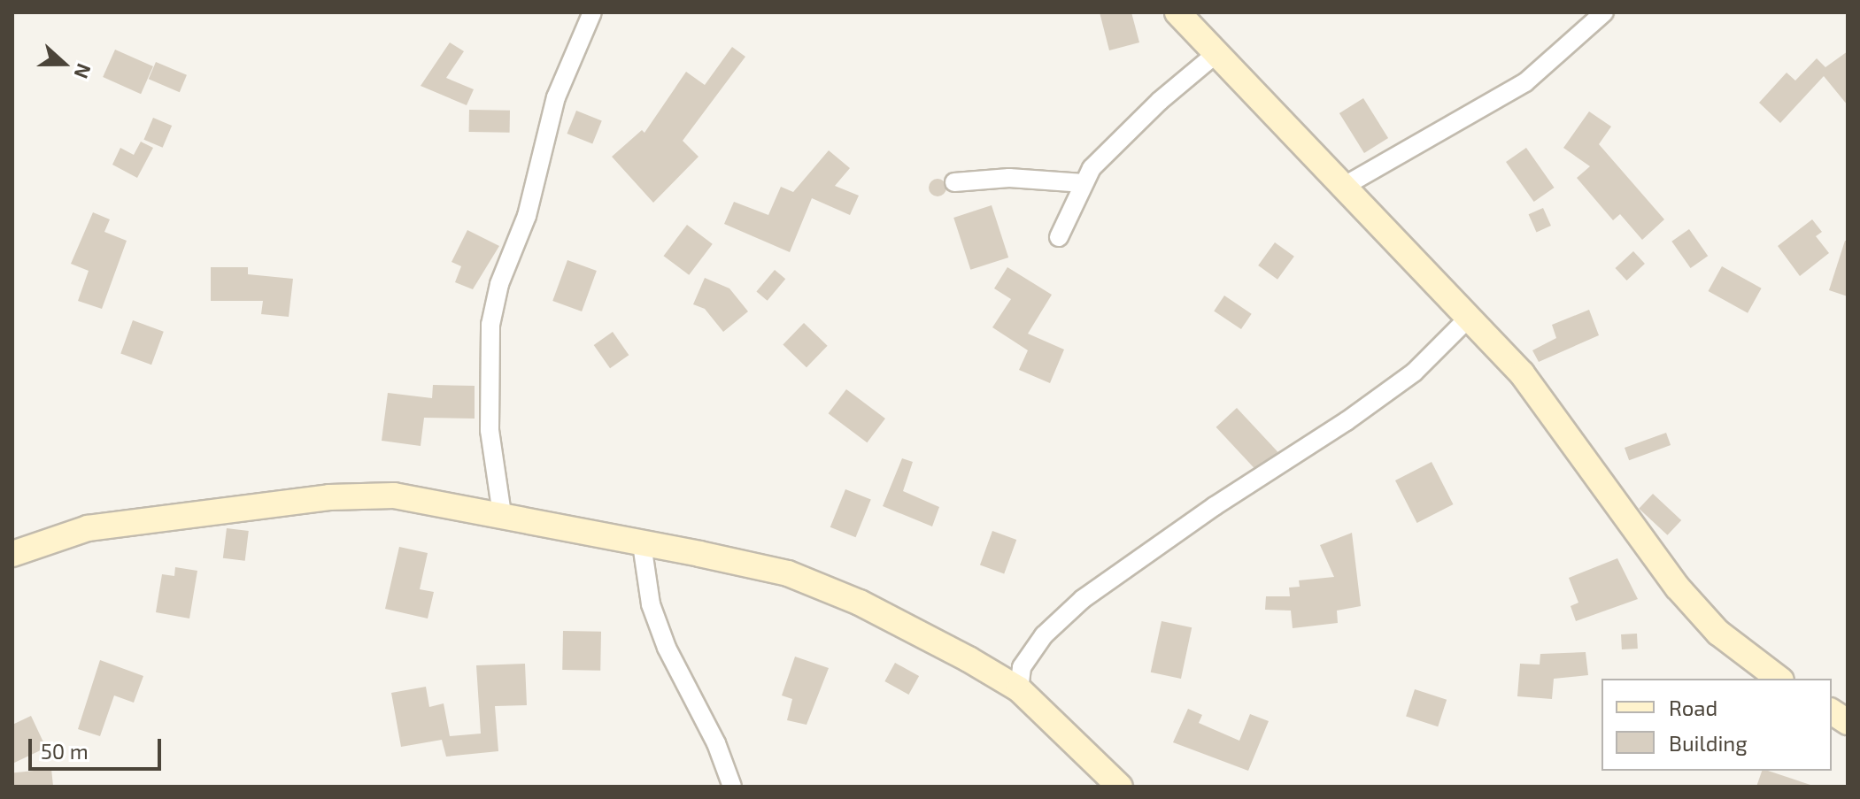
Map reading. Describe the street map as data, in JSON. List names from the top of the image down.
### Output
{
  "legend": ["Road", "Building"],
  "scale_bar": "50 m",
  "north": "right"
}
